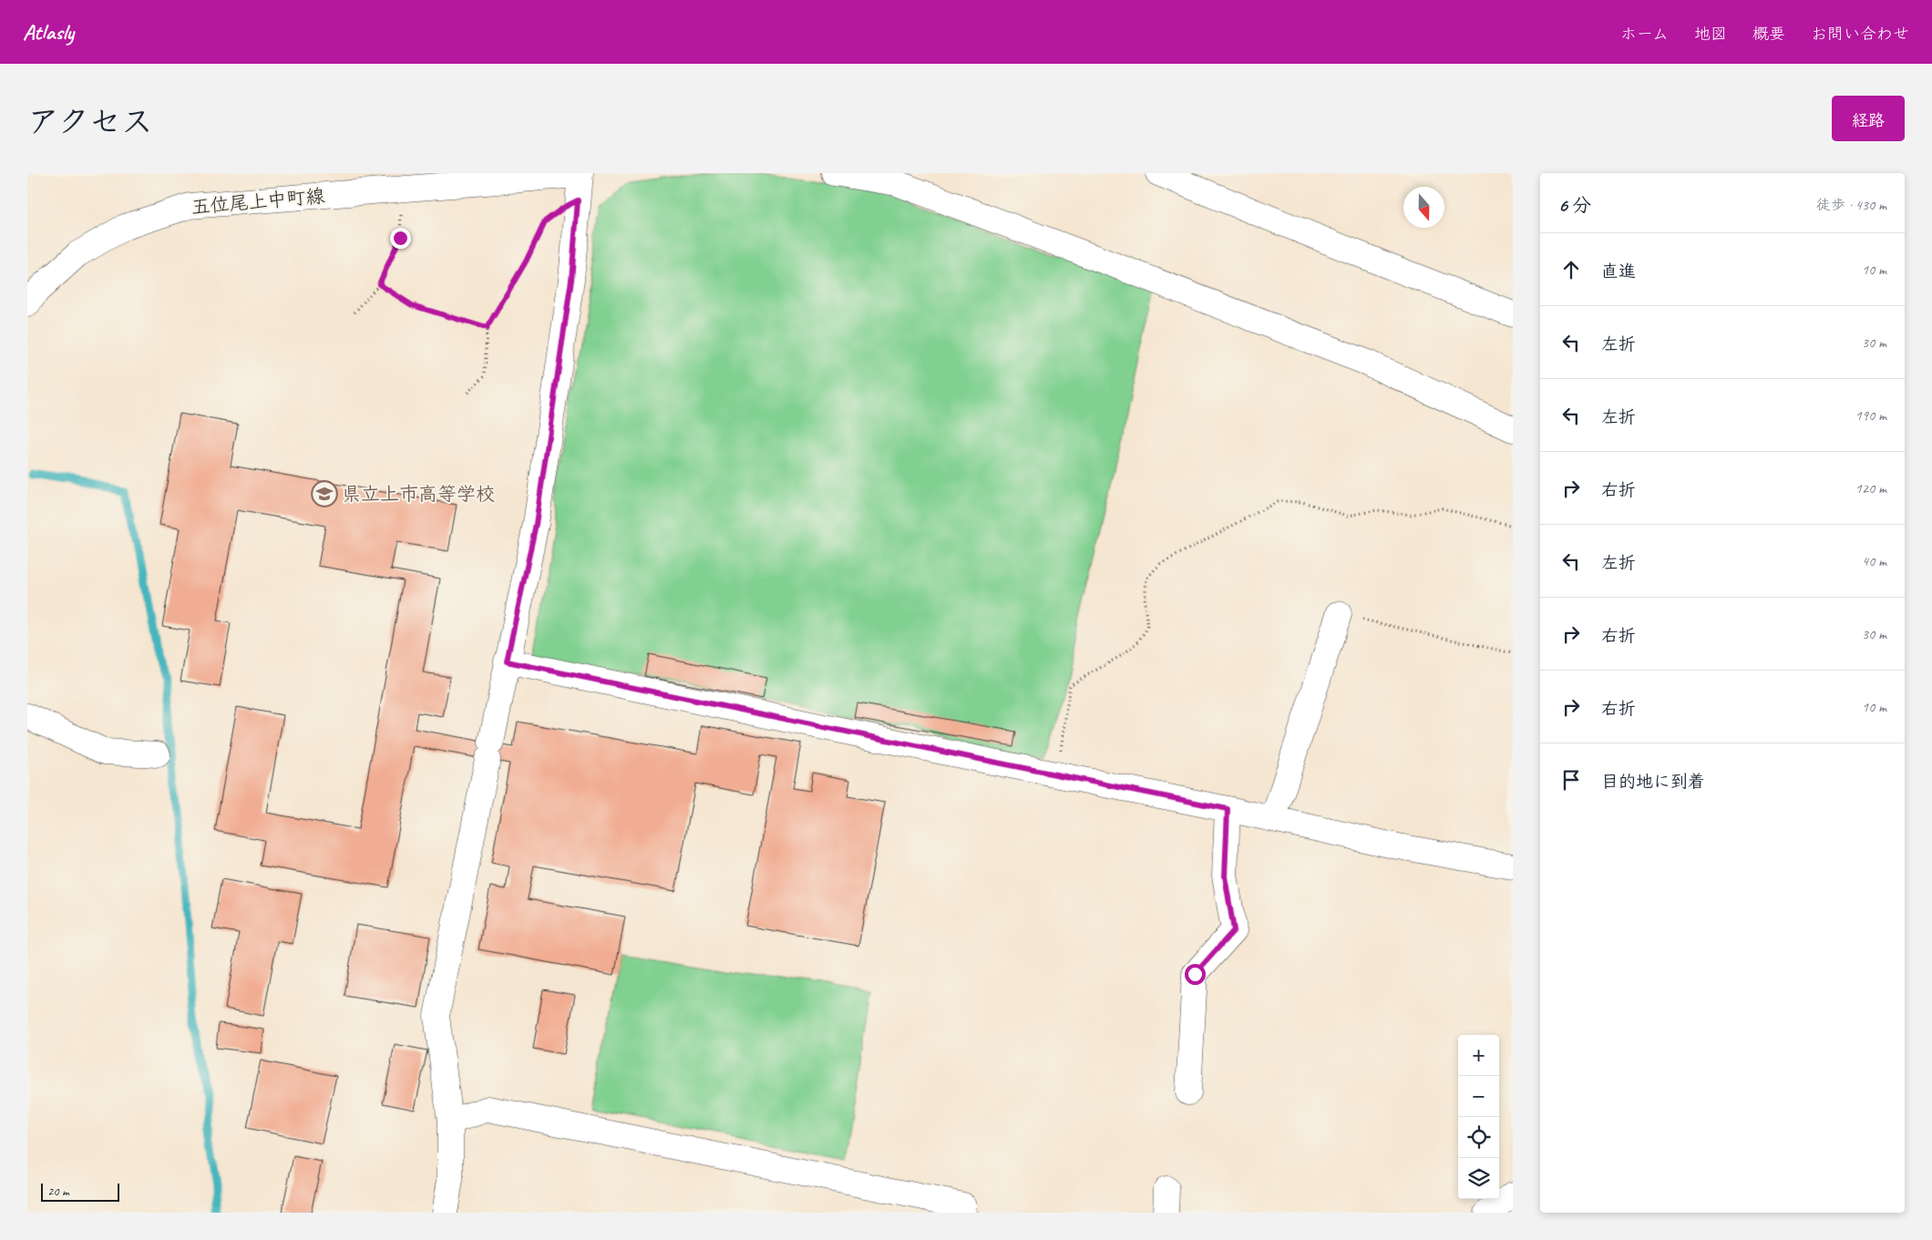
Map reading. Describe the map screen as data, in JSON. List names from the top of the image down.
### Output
{
  "streets": {
    "street": ["五位尾上中町線"]
  },
  "places": {
    "school or university": ["県立上市高等学校"]
  },
  "scale_bar": "20 m",
  "north": "bottom",
  "page": {
    "header": "Atlasly",
    "nav": [
      "ホーム",
      "地図",
      "概要",
      "お問い合わせ"
    ],
    "title": "アクセス",
    "buttons": "経路",
    "heading": ["6 分", "徒歩 · 430 m"],
    "list": [
      ["直進", "10 m"],
      ["左折", "30 m"],
      ["左折", "190 m"],
      ["右折", "120 m"],
      ["左折", "40 m"],
      ["右折", "30 m"],
      ["右折", "10 m"],
      "目的地に到着"
    ],
    "map_buttons": ["+", "−"],
    "scale": "20 m"
  }
}
